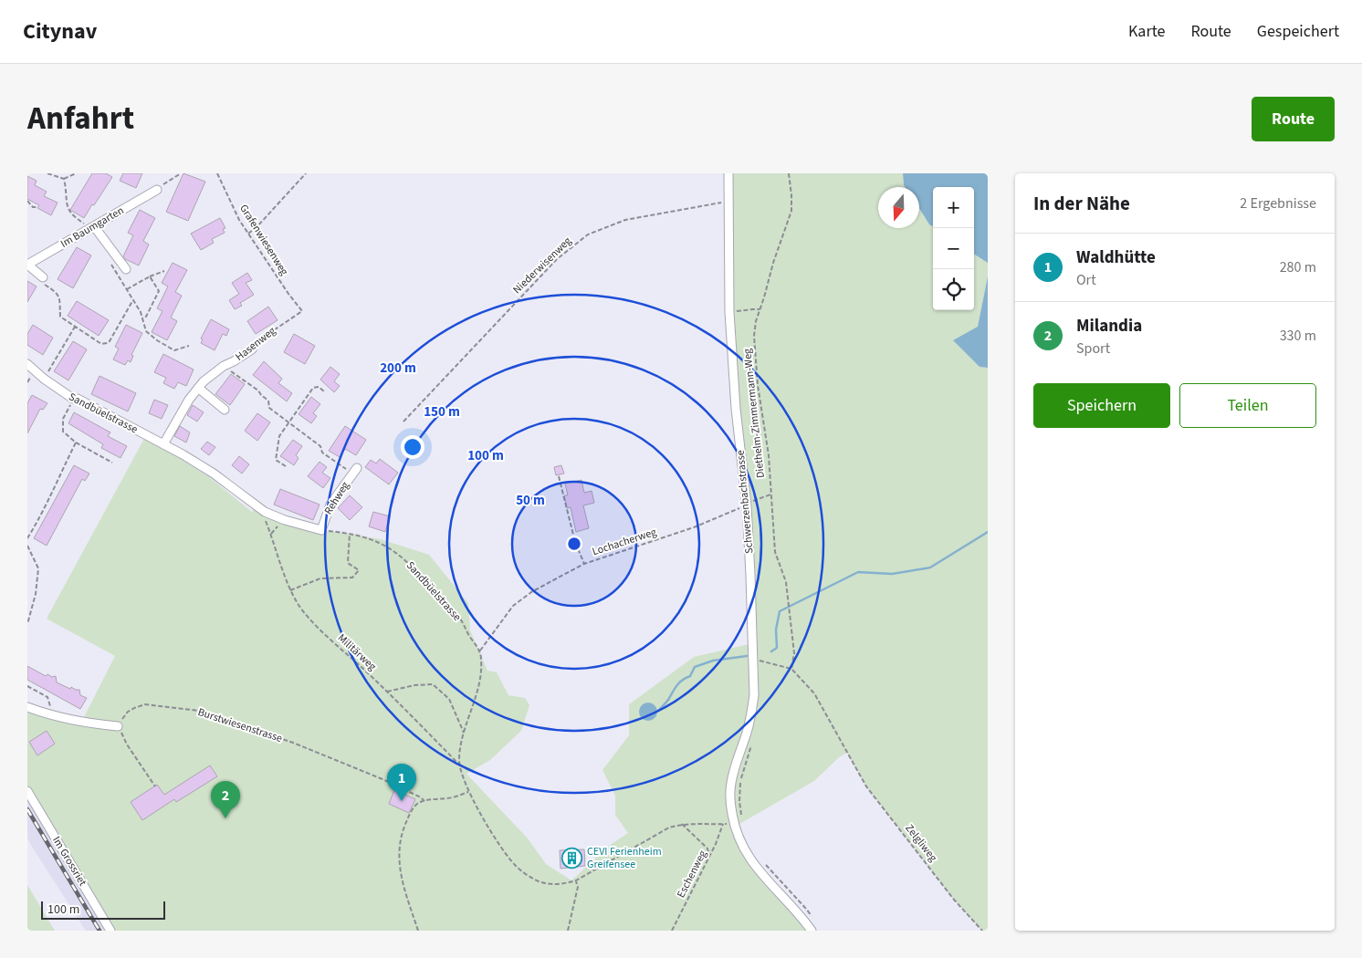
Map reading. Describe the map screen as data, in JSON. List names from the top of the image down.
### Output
{
  "streets": {
    "street": [
      "Im Baumgarten",
      "Hasenweg",
      "Sandbüelstrasse",
      "Rehweg",
      "Schwerzenbachstrasse",
      "Im Grossriet"
    ],
    "path": [
      "Grafenwiesenweg",
      "Niederwisenweg",
      "Diethelm-Zimmermann-Weg",
      "Lochacherweg",
      "Militärweg",
      "Burstwiesenstrasse",
      "Zelgliweg",
      "Eschenweg"
    ]
  },
  "crossings": [
    ["Grafenwiesenweg", "Hasenweg"],
    ["Niederwisenweg", "Schwerzenbachstrasse"],
    ["Hasenweg", "Sandbüelstrasse"],
    ["Sandbüelstrasse", "Rehweg"],
    ["Sandbüelstrasse", "Lochacherweg"],
    ["Sandbüelstrasse", "Militärweg"],
    ["Diethelm-Zimmermann-Weg", "Lochacherweg"],
    ["Diethelm-Zimmermann-Weg", "Zelgliweg"],
    ["Schwerzenbachstrasse", "Lochacherweg"]
  ],
  "places": {
    "building": ["CEVI Ferienheim Greifensee"]
  },
  "scale_bar": "100 m",
  "north": "bottom",
  "page": {
    "header": "Citynav",
    "nav": ["Karte", "Route", "Gespeichert"],
    "title": "Anfahrt",
    "buttons": [
      "Route",
      ["Speichern", "Teilen"]
    ],
    "heading": ["In der Nähe", "2 Ergebnisse"],
    "map_buttons": ["+", "−"],
    "list": [
      {
        "mark": "1",
        "name": "Waldhütte",
        "note": "Ort",
        "value": "280 m"
      },
      {
        "mark": "2",
        "name": "Milandia",
        "note": "Sport",
        "value": "330 m"
      }
    ],
    "pins": ["1", "2"],
    "scale": "100 m"
  },
  "rings": [
    "200 m",
    "150 m",
    "100 m",
    "50 m"
  ]
}
